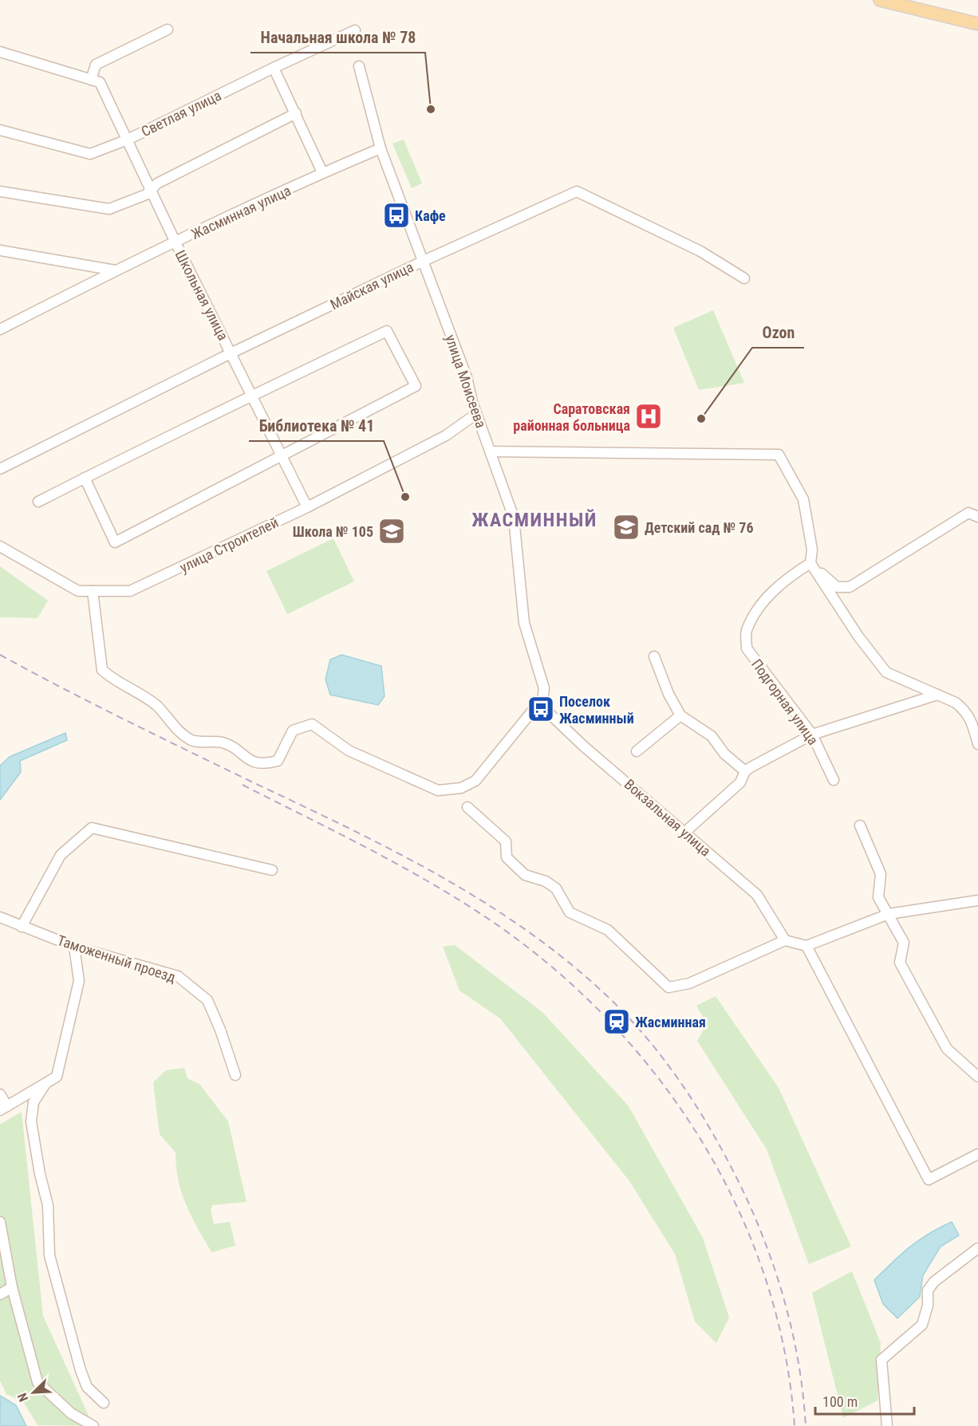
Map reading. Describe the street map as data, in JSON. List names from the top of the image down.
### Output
{
  "streets": {
    "street": [
      "Светлая улица",
      "Жасминная улица",
      "Майская улица",
      "Школьная улица",
      "улица Моисеева",
      "улица Строителей",
      "Подгорная улица",
      "Вокзальная улица",
      "Таможенный проезд"
    ]
  },
  "crossings": [
    ["Светлая улица", "Школьная улица"],
    ["Жасминная улица", "Школьная улица"],
    ["Жасминная улица", "улица Моисеева"],
    ["Майская улица", "Школьная улица"],
    ["Майская улица", "улица Моисеева"],
    ["Школьная улица", "улица Строителей"],
    ["улица Моисеева", "улица Строителей"],
    ["улица Моисеева", "Вокзальная улица"]
  ],
  "districts": ["ЖАСМИННЫЙ"],
  "places": {
    "other": ["Начальная школа № 78", "Ozon", "Библиотека № 41"],
    "bus stop": ["Кафе", "Поселок Жасминный"],
    "hospital": ["Саратовская районная больница"],
    "school or university": ["Детский сад № 76", "Школа № 105"],
    "station": ["Жасминная"]
  },
  "scale_bar": "100 m",
  "north": "bottom left"
}
